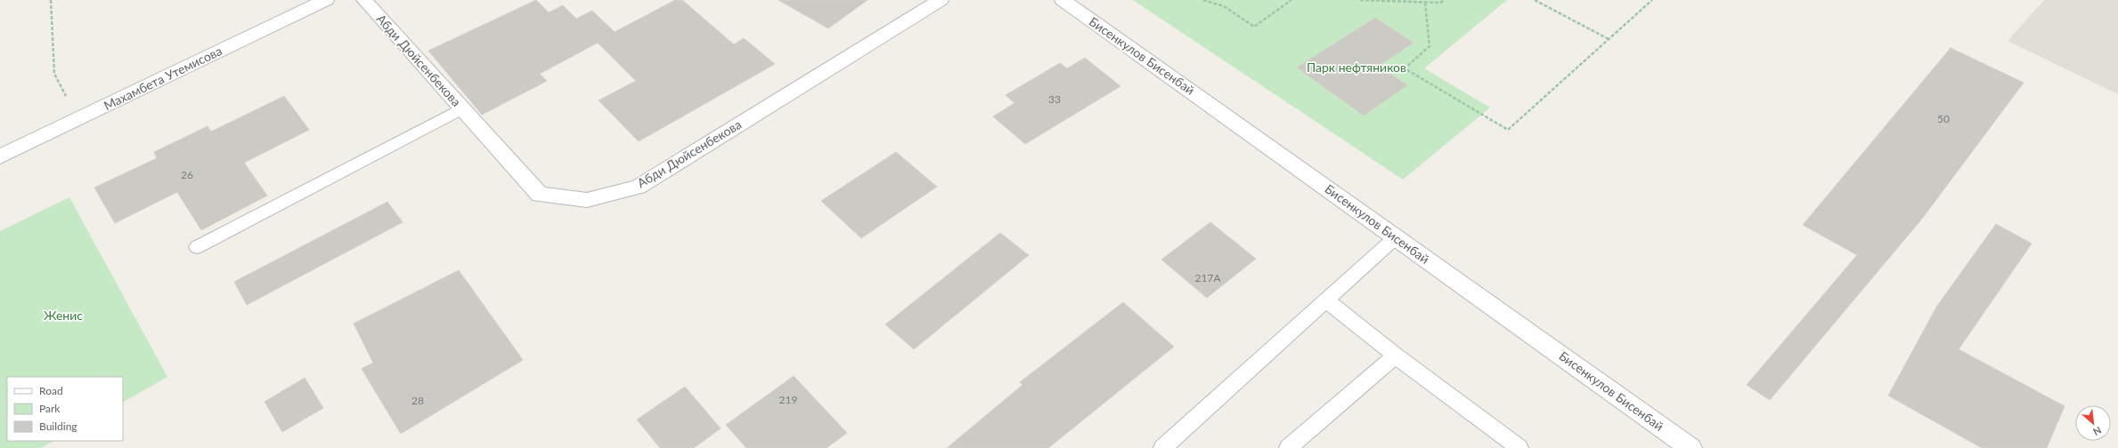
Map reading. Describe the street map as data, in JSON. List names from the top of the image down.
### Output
{
  "streets": {
    "street": ["Бисенкулов Бисенбай", "Абди Дюйсенбекова", "Махамбета Утемисова"]
  },
  "parks": ["Парк нефтяников", "Женис"],
  "house_numbers": [
    "33",
    "50",
    "26",
    "217А",
    "219",
    "28"
  ],
  "legend": ["Road", "Park", "Building"],
  "north": "bottom right"
}
